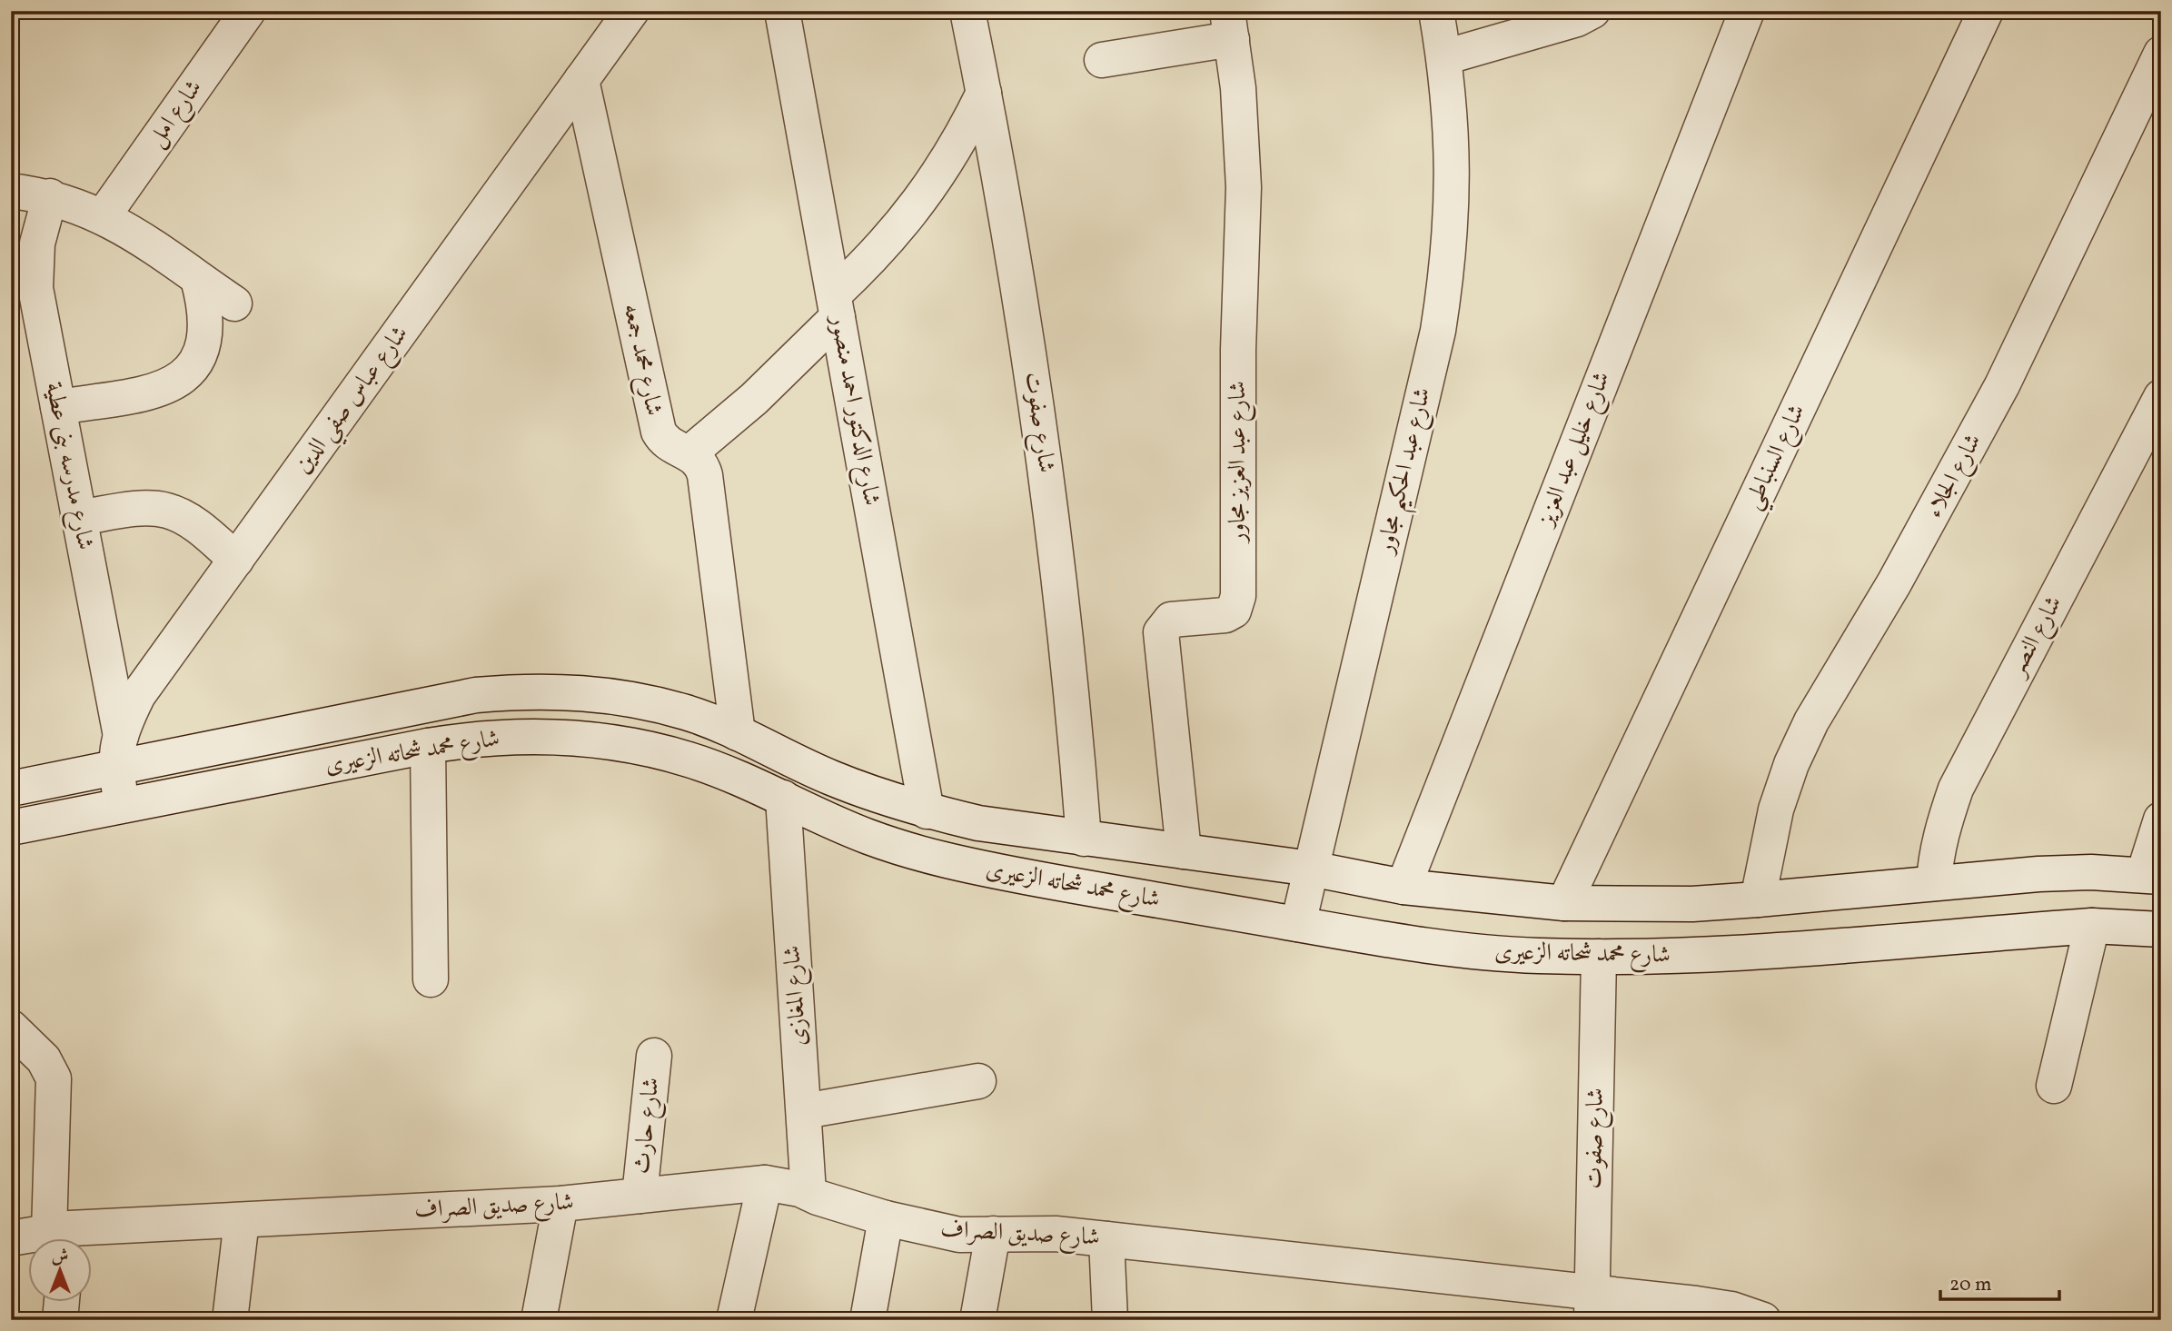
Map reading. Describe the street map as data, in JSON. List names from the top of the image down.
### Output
{
  "streets": {
    "street": [
      "شارع امل",
      "شارع محمد جمعه",
      "شارع عباس صفي الدين",
      "شارع الدكتور احمد منصور",
      "شارع صفوت",
      "شارع خليل عبد العزيز",
      "شارع السنباطي",
      "شارع عبد العزيز مجاور",
      "شارع مدرسه بنى عطية",
      "شارع عبد الحكيم مجاور",
      "شارع الجلاء",
      "شارع النصر",
      "شارع محمد شحاته الزعيرى",
      "شارع المغازى",
      "شارع حارث",
      "شارع صديق الصراف"
    ]
  },
  "crossings": [
    ["شارع محمد جمعه", "شارع عباس صفي الدين"],
    ["شارع عباس صفي الدين", "شارع مدرسه بنى عطية"],
    ["شارع عباس صفي الدين", "شارع محمد شحاته الزعيرى"],
    ["شارع الدكتور احمد منصور", "شارع محمد شحاته الزعيرى"],
    ["شارع صفوت", "شارع محمد شحاته الزعيرى"],
    ["شارع صفوت", "شارع صديق الصراف"],
    ["شارع خليل عبد العزيز", "شارع محمد شحاته الزعيرى"],
    ["شارع السنباطي", "شارع محمد شحاته الزعيرى"],
    ["شارع عبد العزيز مجاور", "شارع محمد شحاته الزعيرى"],
    ["شارع مدرسه بنى عطية", "شارع محمد شحاته الزعيرى"],
    ["شارع عبد الحكيم مجاور", "شارع محمد شحاته الزعيرى"],
    ["شارع الجلاء", "شارع محمد شحاته الزعيرى"],
    ["شارع النصر", "شارع محمد شحاته الزعيرى"],
    ["شارع محمد شحاته الزعيرى", "شارع المغازى"],
    ["شارع المغازى", "شارع صديق الصراف"],
    ["شارع حارث", "شارع صديق الصراف"]
  ],
  "scale_bar": "20 m",
  "north": "top"
}
